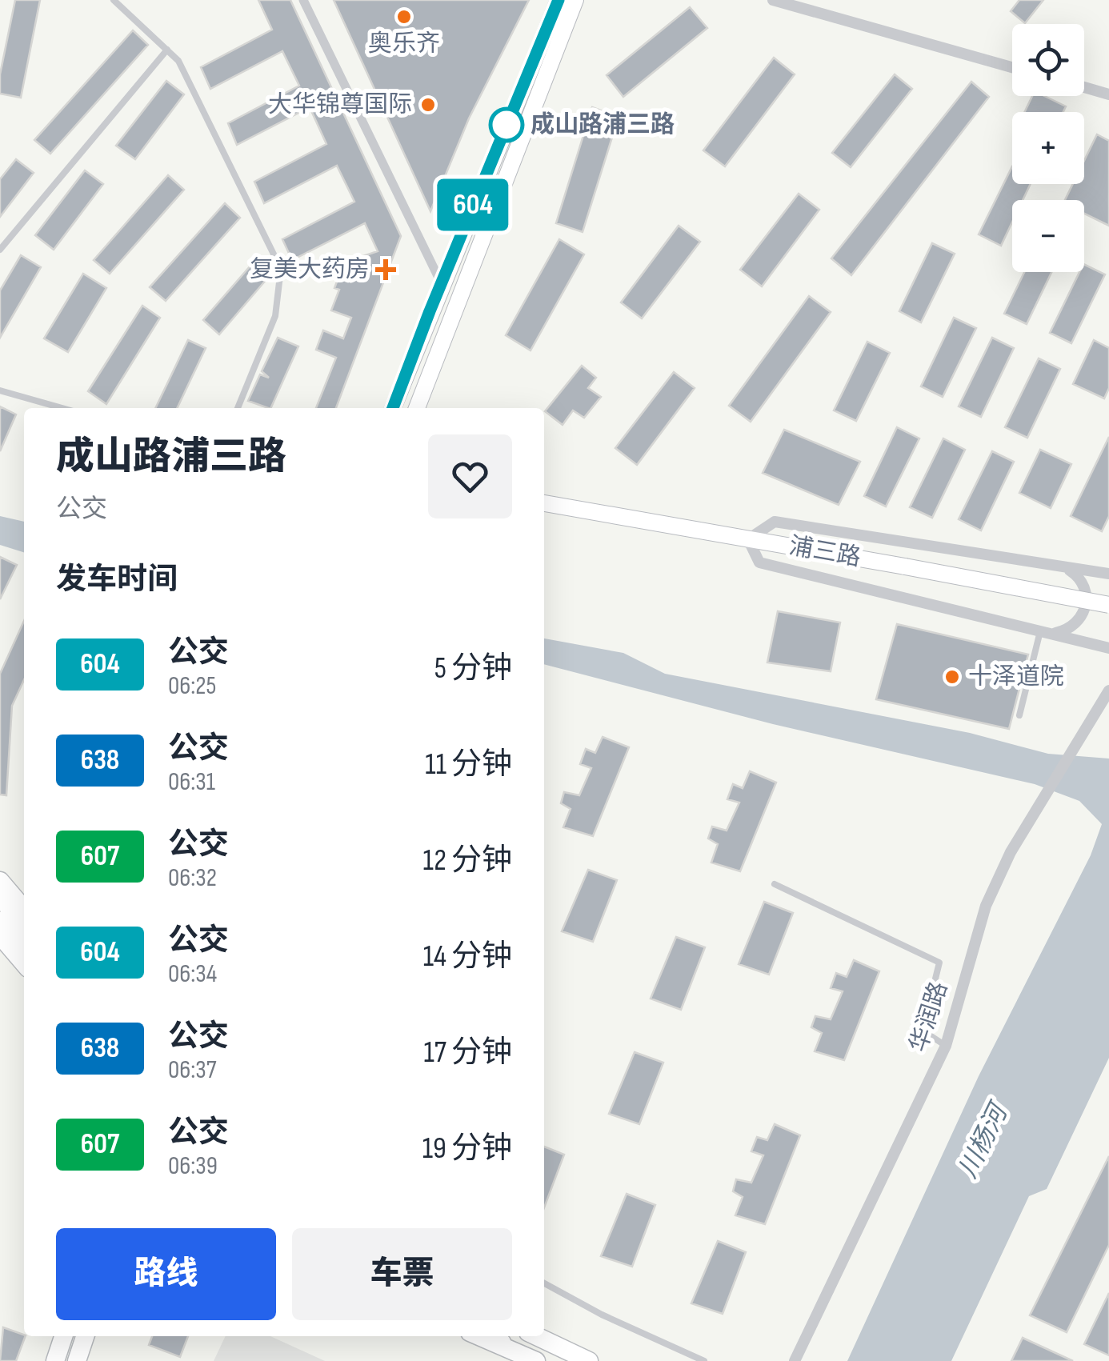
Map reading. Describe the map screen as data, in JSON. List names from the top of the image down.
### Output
{
  "streets": {
    "main road": ["浦三路"],
    "street": ["华润路"]
  },
  "water": ["川杨河"],
  "places": {
    "other": [
      "奥乐齐",
      "大华锦尊国际",
      "成山路浦三路",
      "十泽道院"
    ],
    "health": ["复美大药房"]
  },
  "lines": ["bus line 604"],
  "page": {
    "on_map": "604",
    "map_buttons": ["+", "−"],
    "heading": [
      ["成山路浦三路", "公交"],
      "发车时间"
    ],
    "list": [
      {
        "mark": "604",
        "name": "公交",
        "note": "06:25",
        "value": "5 分钟"
      },
      {
        "mark": "638",
        "name": "公交",
        "note": "06:31",
        "value": "11 分钟"
      },
      {
        "mark": "607",
        "name": "公交",
        "note": "06:32",
        "value": "12 分钟"
      },
      {
        "mark": "604",
        "name": "公交",
        "note": "06:34",
        "value": "14 分钟"
      },
      {
        "mark": "638",
        "name": "公交",
        "note": "06:37",
        "value": "17 分钟"
      },
      {
        "mark": "607",
        "name": "公交",
        "note": "06:39",
        "value": "19 分钟"
      }
    ],
    "buttons": ["路线", "车票"]
  }
}
